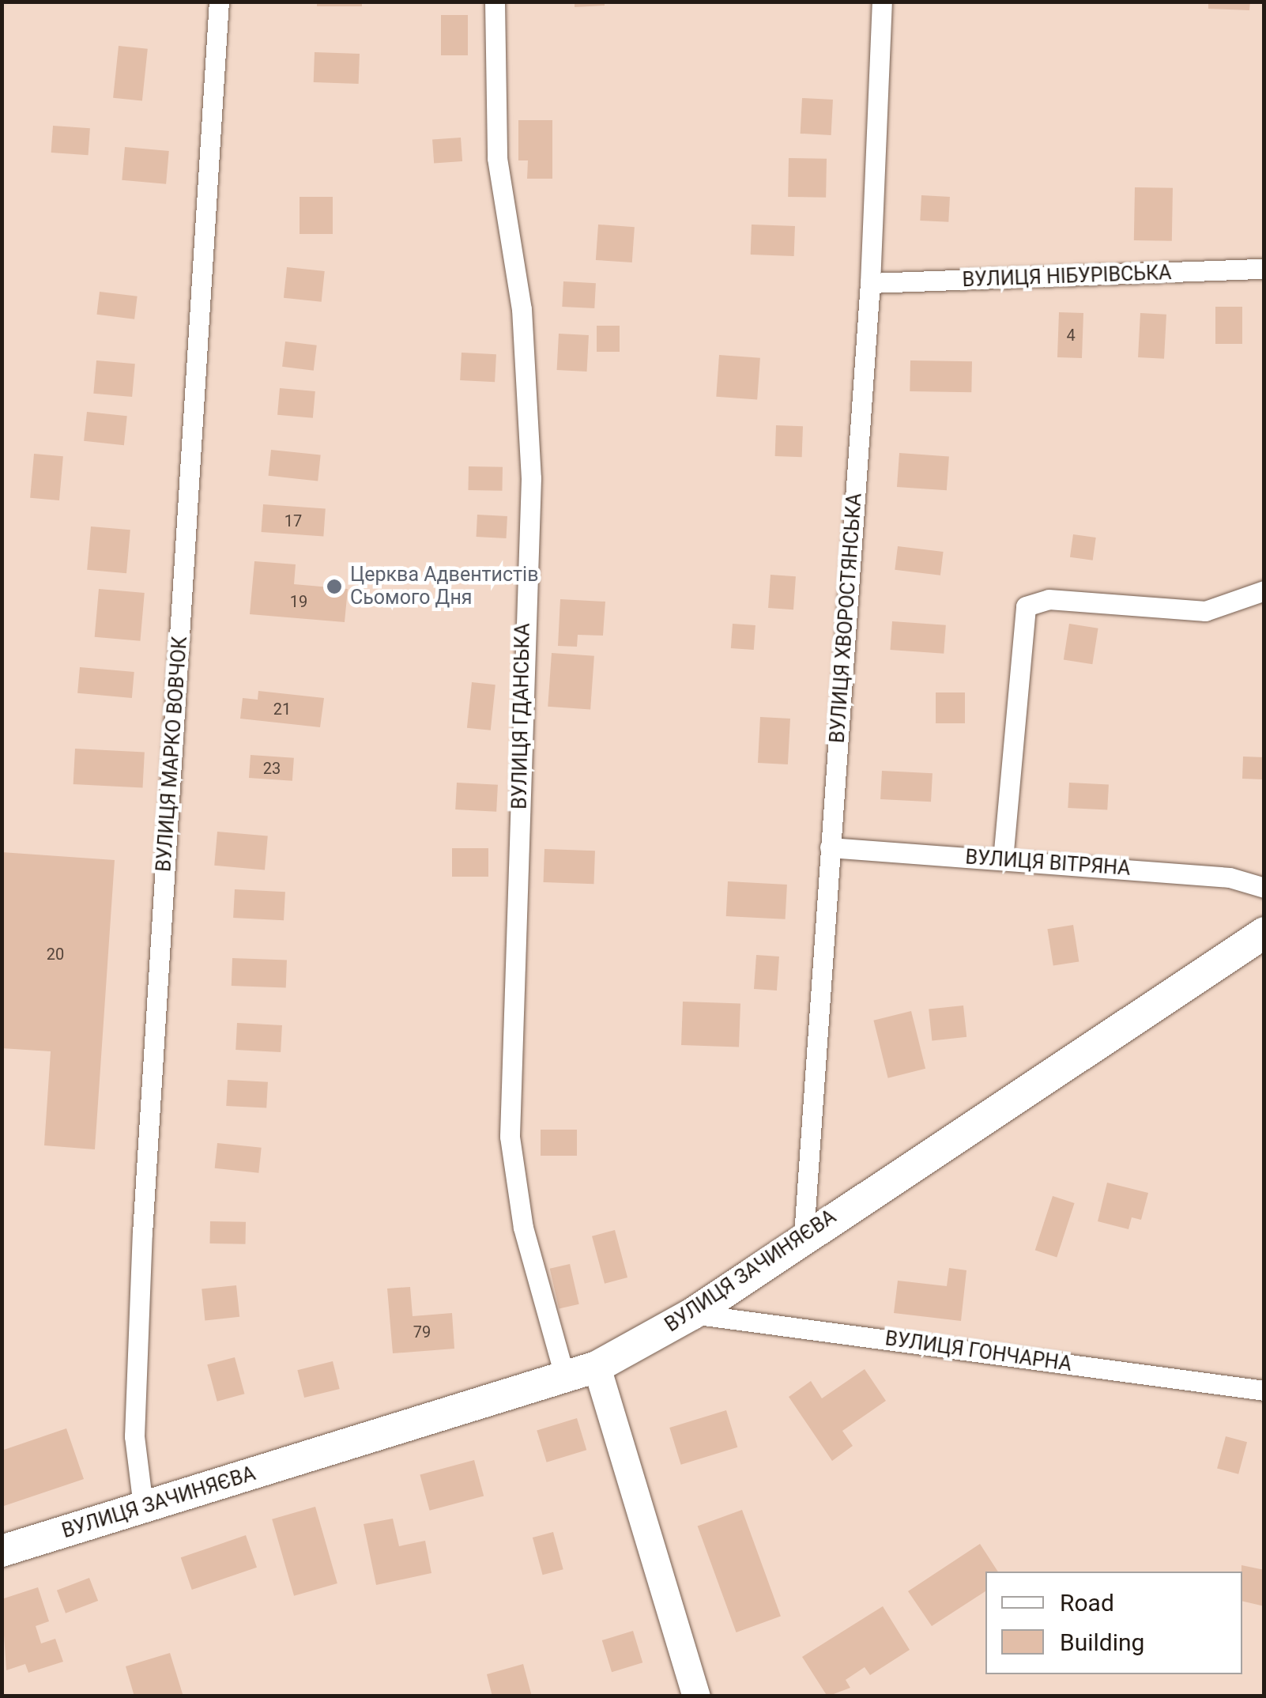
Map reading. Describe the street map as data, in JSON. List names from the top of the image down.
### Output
{
  "streets": {
    "main road": ["ВУЛИЦЯ ЗАЧИНЯЄВА"],
    "street": [
      "ВУЛИЦЯ НІБУРІВСЬКА",
      "ВУЛИЦЯ ХВОРОСТЯНСЬКА",
      "ВУЛИЦЯ ГДАНСЬКА",
      "ВУЛИЦЯ МАРКО ВОВЧОК",
      "ВУЛИЦЯ ВІТРЯНА",
      "ВУЛИЦЯ ГОНЧАРНА"
    ]
  },
  "crossings": [
    ["ВУЛИЦЯ НІБУРІВСЬКА", "ВУЛИЦЯ ХВОРОСТЯНСЬКА"],
    ["ВУЛИЦЯ ХВОРОСТЯНСЬКА", "ВУЛИЦЯ ВІТРЯНА"],
    ["ВУЛИЦЯ ХВОРОСТЯНСЬКА", "ВУЛИЦЯ ЗАЧИНЯЄВА"],
    ["ВУЛИЦЯ ГДАНСЬКА", "ВУЛИЦЯ ЗАЧИНЯЄВА"],
    ["ВУЛИЦЯ МАРКО ВОВЧОК", "ВУЛИЦЯ ЗАЧИНЯЄВА"],
    ["ВУЛИЦЯ ЗАЧИНЯЄВА", "ВУЛИЦЯ ГОНЧАРНА"]
  ],
  "places": ["Церква Адвентистів Сьомого Дня"],
  "house_numbers": [
    "4",
    "17",
    "19",
    "21",
    "23",
    "20",
    "79"
  ],
  "legend": ["Road", "Building"]
}
